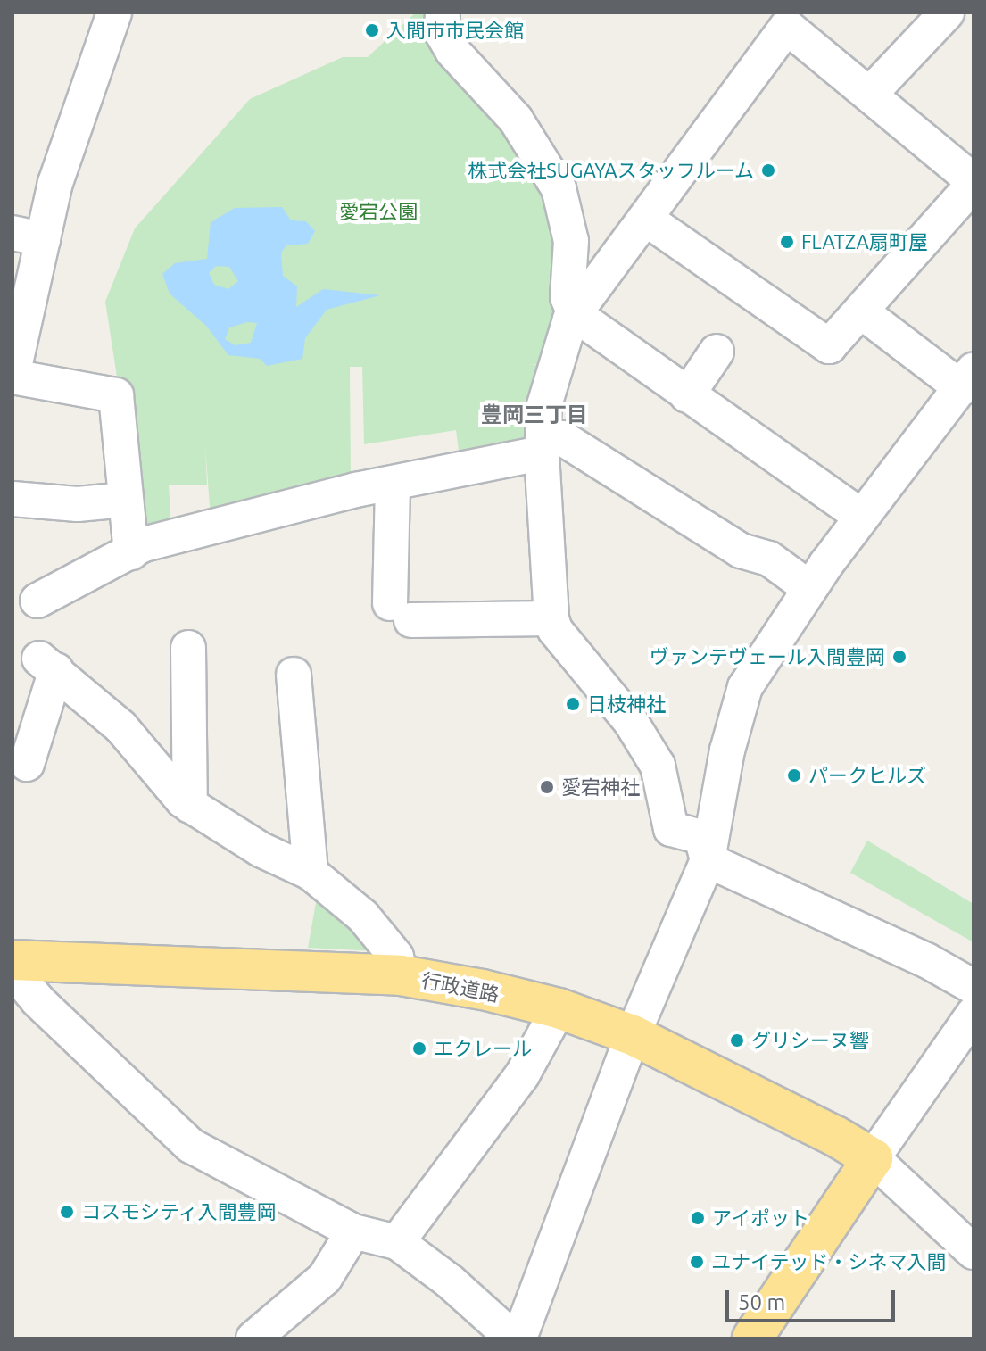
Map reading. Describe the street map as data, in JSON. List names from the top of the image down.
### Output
{
  "streets": {
    "highway": ["行政道路"]
  },
  "districts": ["豊岡三丁目"],
  "parks": ["愛宕公園"],
  "places": [
    "入間市市民会館",
    "株式会社SUGAYAスタッフルーム",
    "FLATZA扇町屋",
    "ヴァンテヴェール入間豊岡",
    "日枝神社",
    "パークヒルズ",
    "愛宕神社",
    "グリシーヌ響",
    "エクレール",
    "コスモシティ入間豊岡",
    "アイポット",
    "ユナイテッド・シネマ入間"
  ],
  "scale_bar": "50 m"
}
